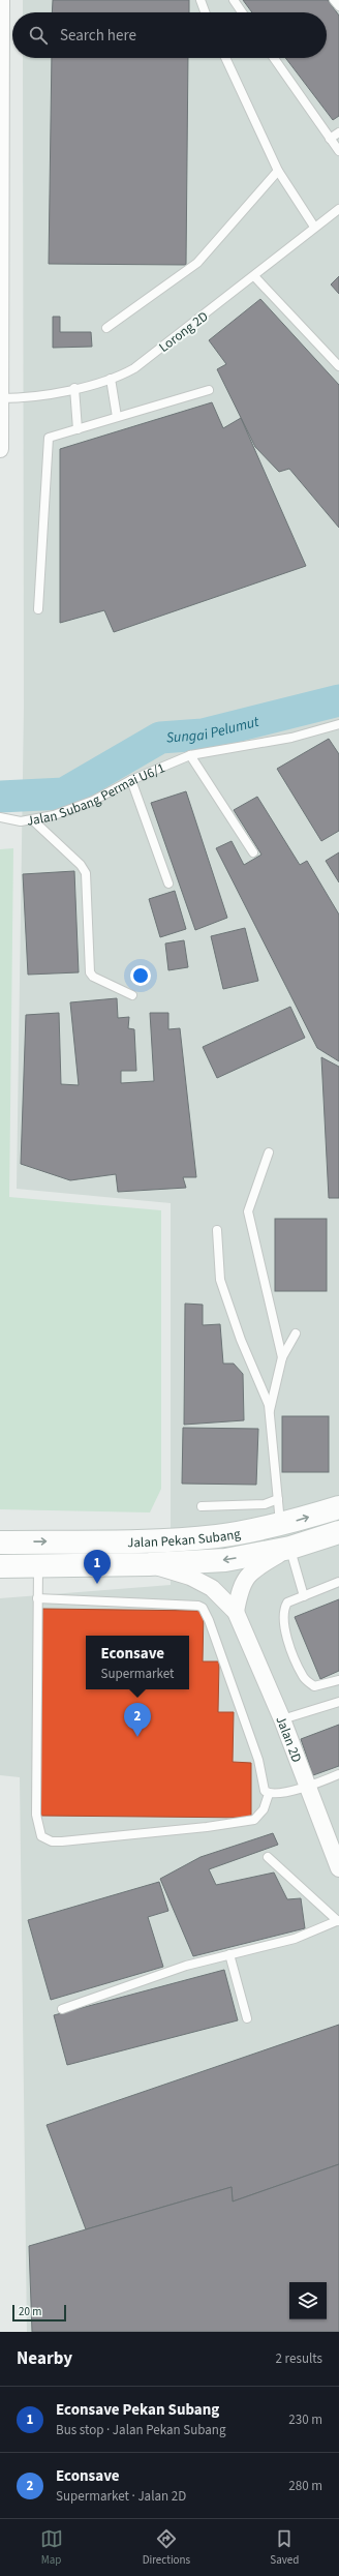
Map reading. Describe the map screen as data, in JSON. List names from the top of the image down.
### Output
{
  "streets": {
    "main road": ["Jalan Pekan Subang"],
    "street": ["Jalan 2D"],
    "lane": ["Lorong 2D", "Jalan Subang Permai U6/1"]
  },
  "crossings": [
    ["Jalan Pekan Subang", "Jalan 2D"]
  ],
  "water": ["Sungai Pelumut"],
  "scale_bar": "20 m",
  "page": {
    "search": "Search here",
    "pins": ["1", "2"],
    "popup": ["Econsave", "Supermarket"],
    "scale": "20 m",
    "heading": ["Nearby", "2 results"],
    "list": [
      {
        "mark": "1",
        "name": "Econsave Pekan Subang",
        "note": "Bus stop · Jalan Pekan Subang",
        "value": "230 m"
      },
      {
        "mark": "2",
        "name": "Econsave",
        "note": "Supermarket · Jalan 2D",
        "value": "280 m"
      }
    ],
    "nav": ["Map", "Directions", "Saved"]
  }
}
